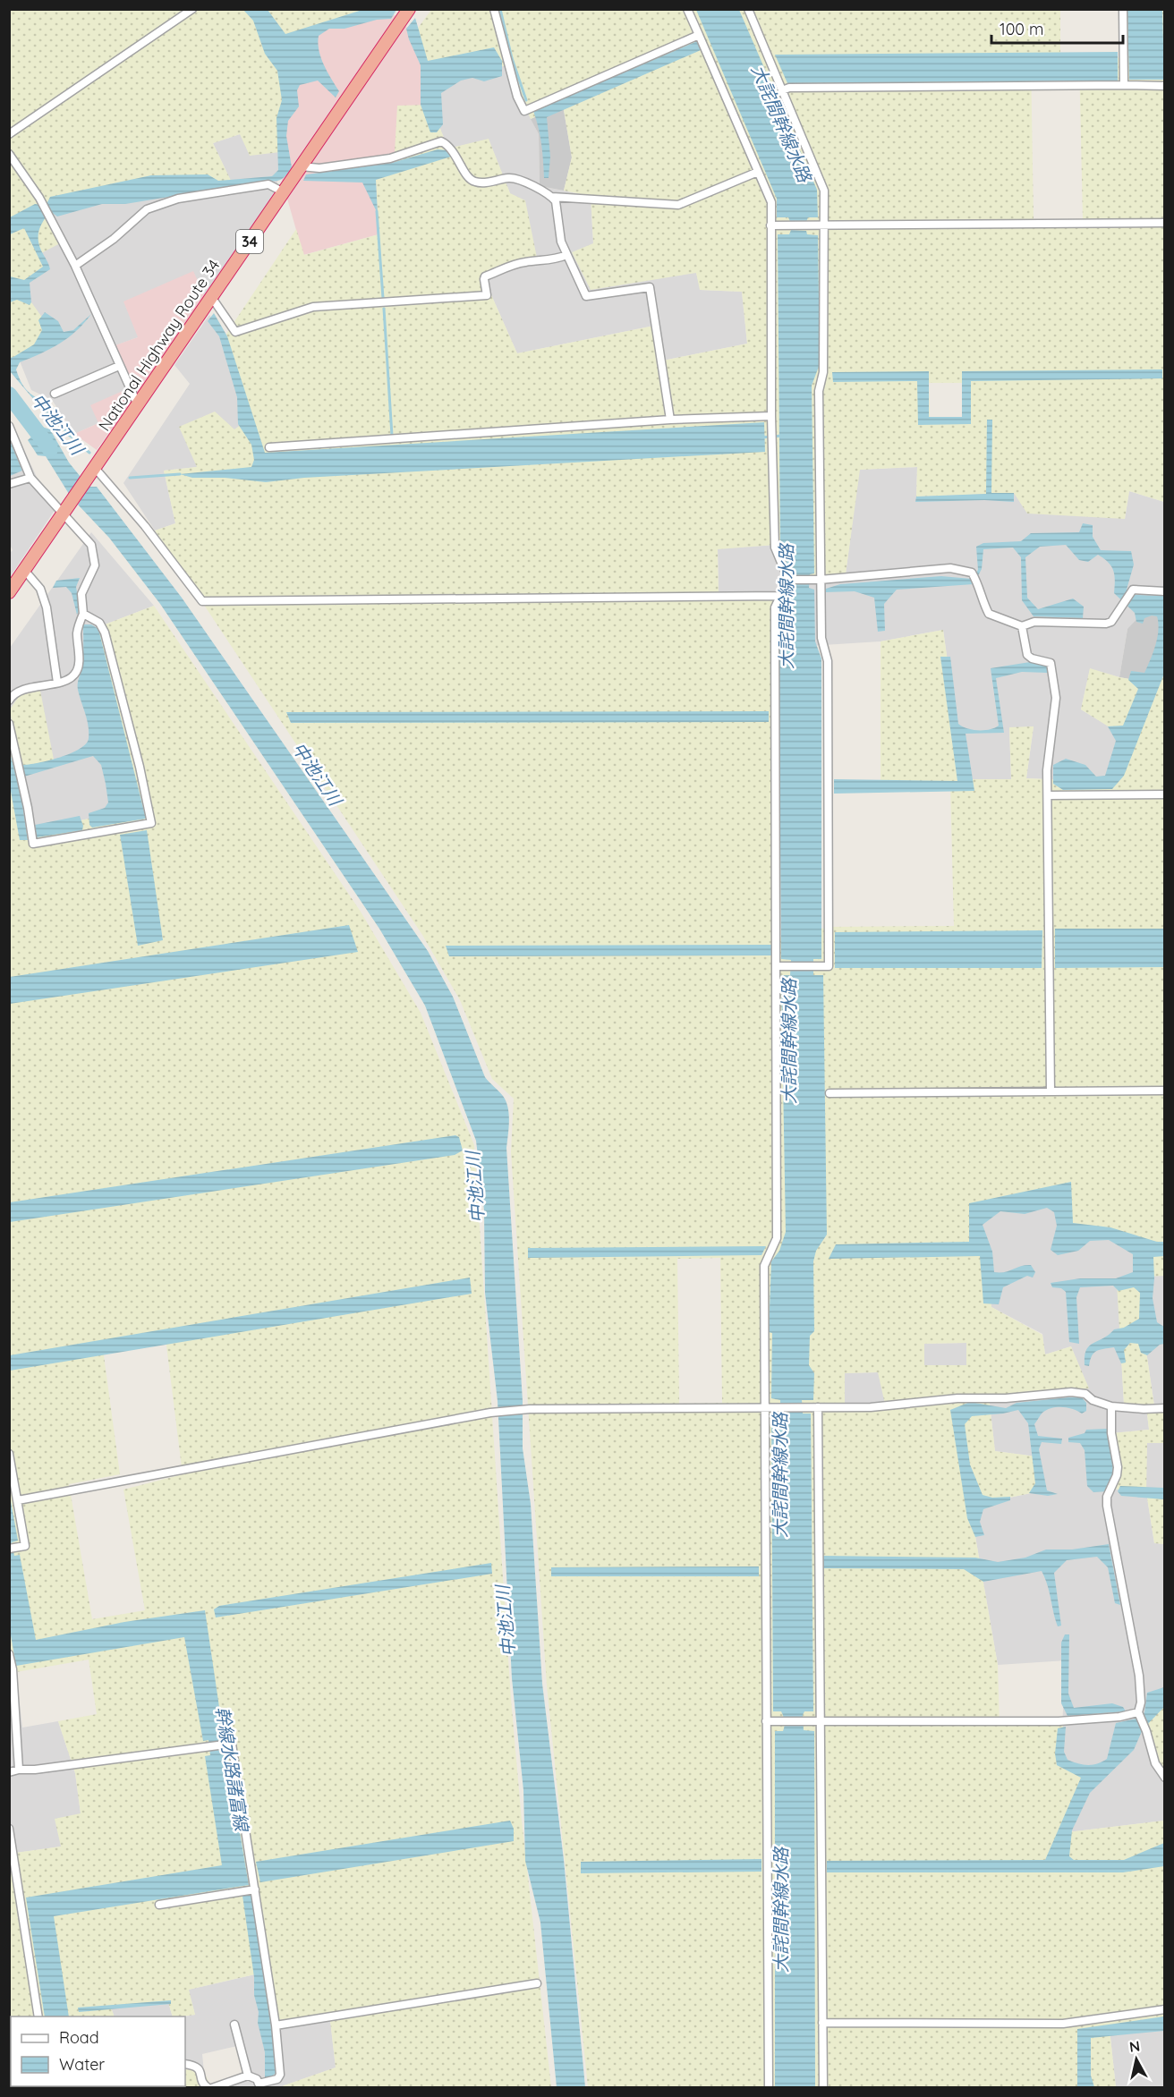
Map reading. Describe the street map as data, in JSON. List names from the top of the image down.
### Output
{
  "streets": {
    "highway": ["34", "National Highway Route 34"]
  },
  "water": ["大詫間幹線水路", "中池江川", "幹線水路諸富線"],
  "legend": ["Road", "Water"],
  "scale_bar": "100 m",
  "north": "top"
}
